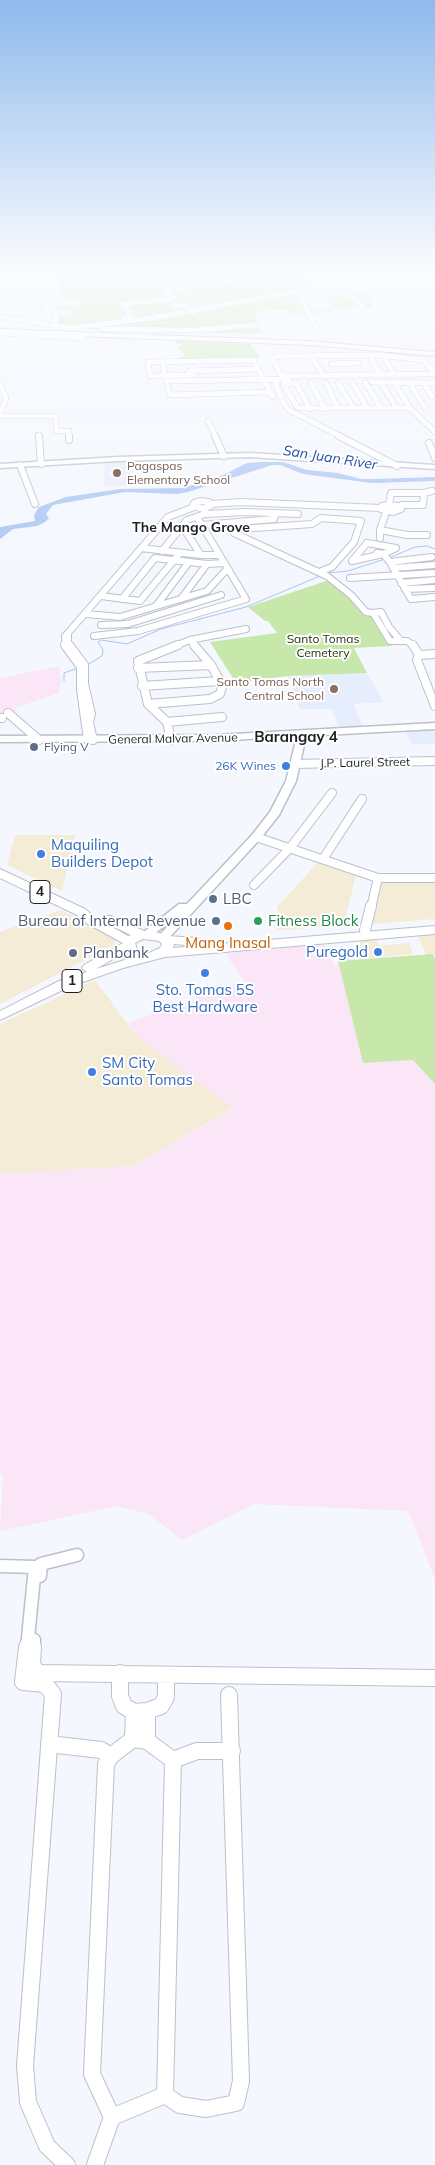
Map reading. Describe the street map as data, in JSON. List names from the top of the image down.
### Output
{
  "streets": {
    "highway": ["4", "1"],
    "main road": ["General Malvar Avenue"],
    "street": ["J.P. Laurel Street"]
  },
  "crossings": [
    ["4", "1"]
  ],
  "districts": ["The Mango Grove", "Barangay 4"],
  "water": ["San Juan River"],
  "parks": ["Santo Tomas Cemetery"],
  "places": [
    "Pagaspas Elementary School",
    "Santo Tomas North Central School",
    "Flying V",
    "26K Wines",
    "Maquiling Builders Depot",
    "LBC",
    "Bureau of Internal Revenue",
    "Fitness Block",
    "Mang Inasal",
    "Puregold",
    "Planbank",
    "Sto. Tomas 5S Best Hardware",
    "SM City Santo Tomas"
  ]
}
